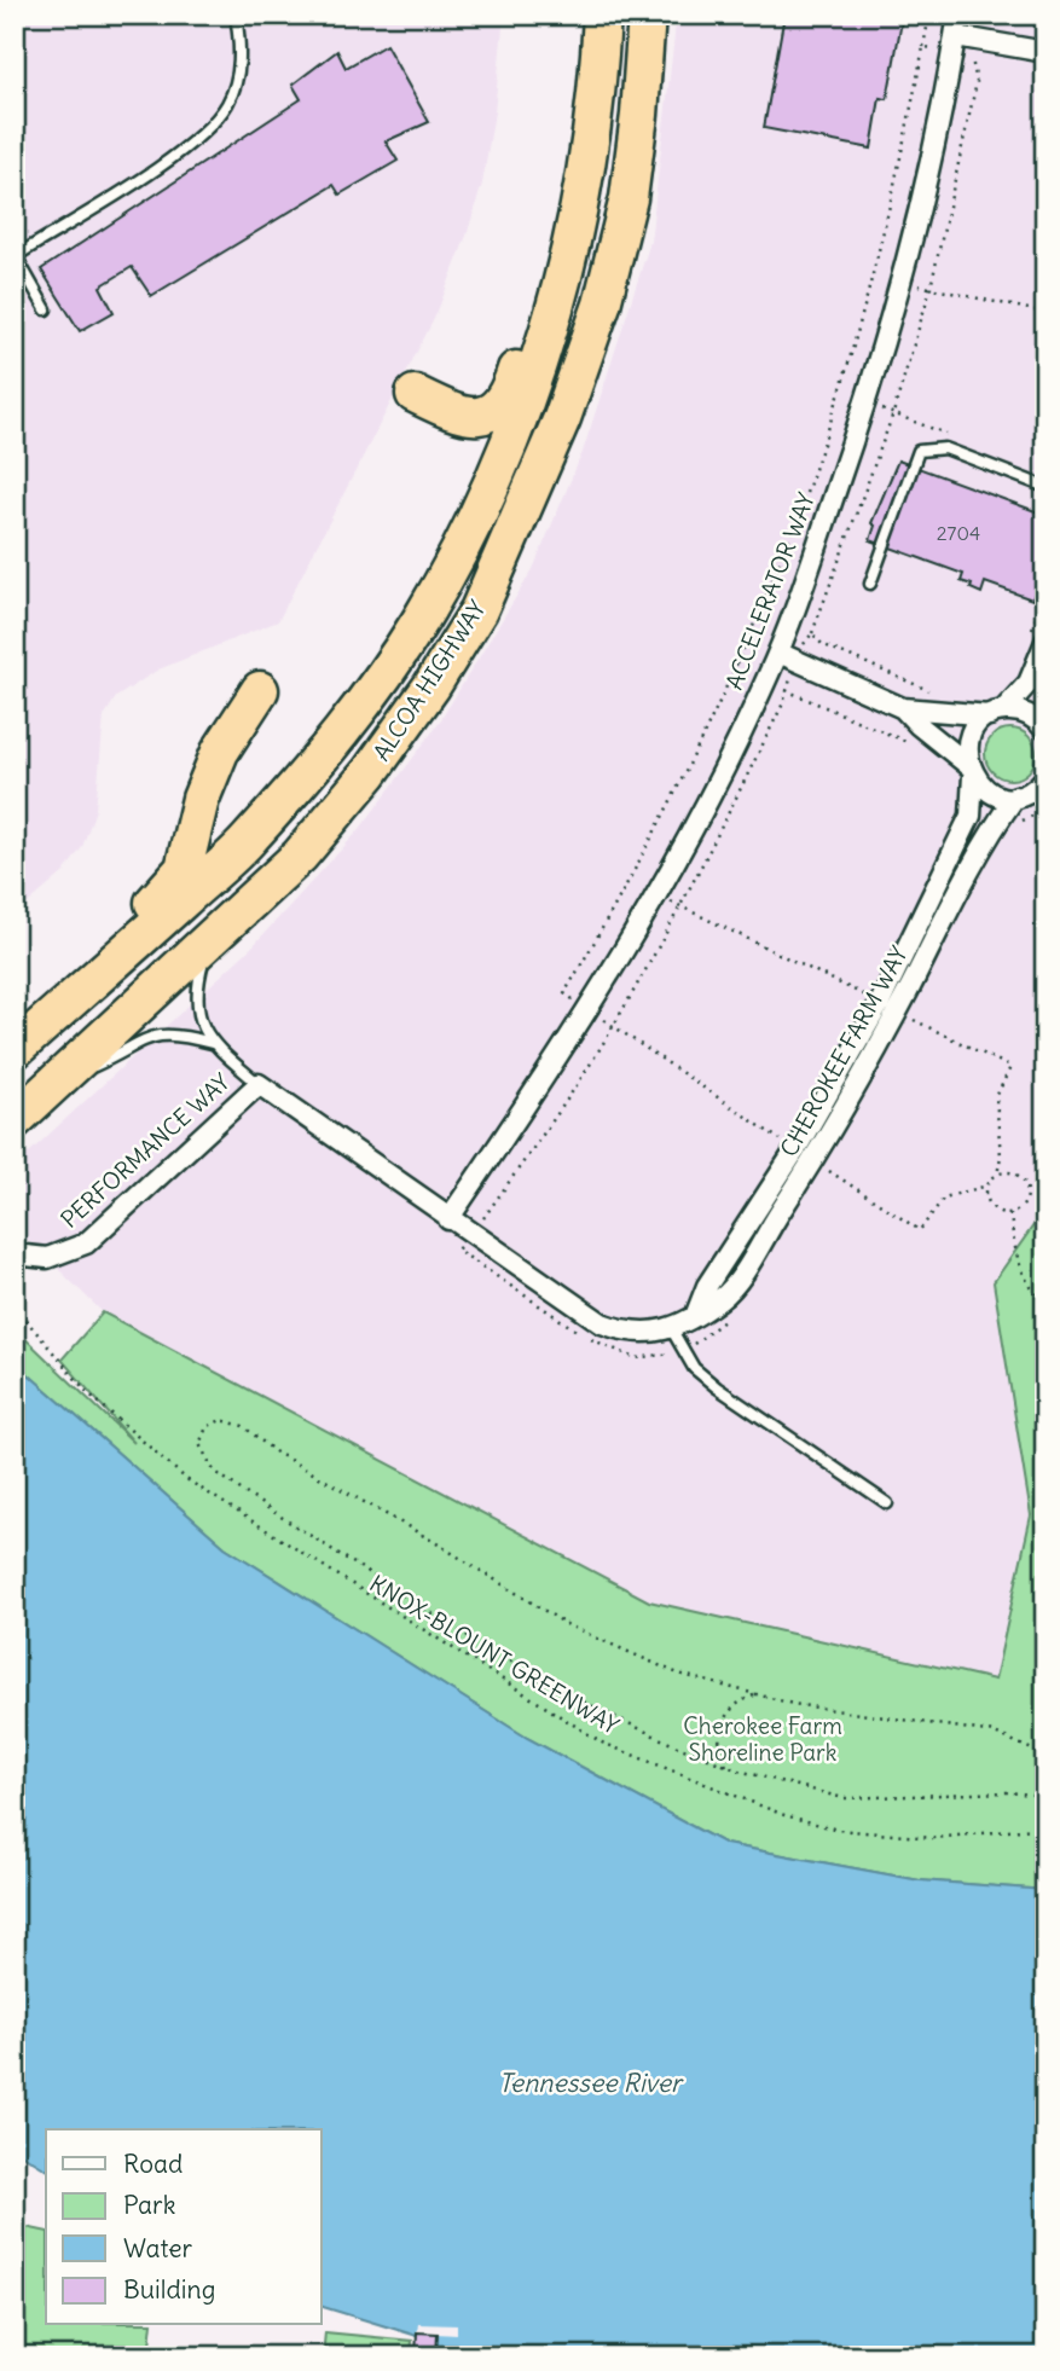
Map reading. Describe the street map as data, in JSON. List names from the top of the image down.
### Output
{
  "streets": {
    "highway": ["ALCOA HIGHWAY"],
    "street": ["ACCELERATOR WAY", "CHEROKEE FARM WAY", "PERFORMANCE WAY"],
    "path": ["KNOX-BLOUNT GREENWAY"]
  },
  "crossings": [
    ["ACCELERATOR WAY", "CHEROKEE FARM WAY"],
    ["ALCOA HIGHWAY", "CHEROKEE FARM WAY"],
    ["CHEROKEE FARM WAY", "PERFORMANCE WAY"]
  ],
  "water": ["Tennessee River"],
  "parks": ["Cherokee Farm Shoreline Park"],
  "house_numbers": ["2704"],
  "legend": [
    "Road",
    "Park",
    "Water",
    "Building"
  ]
}
